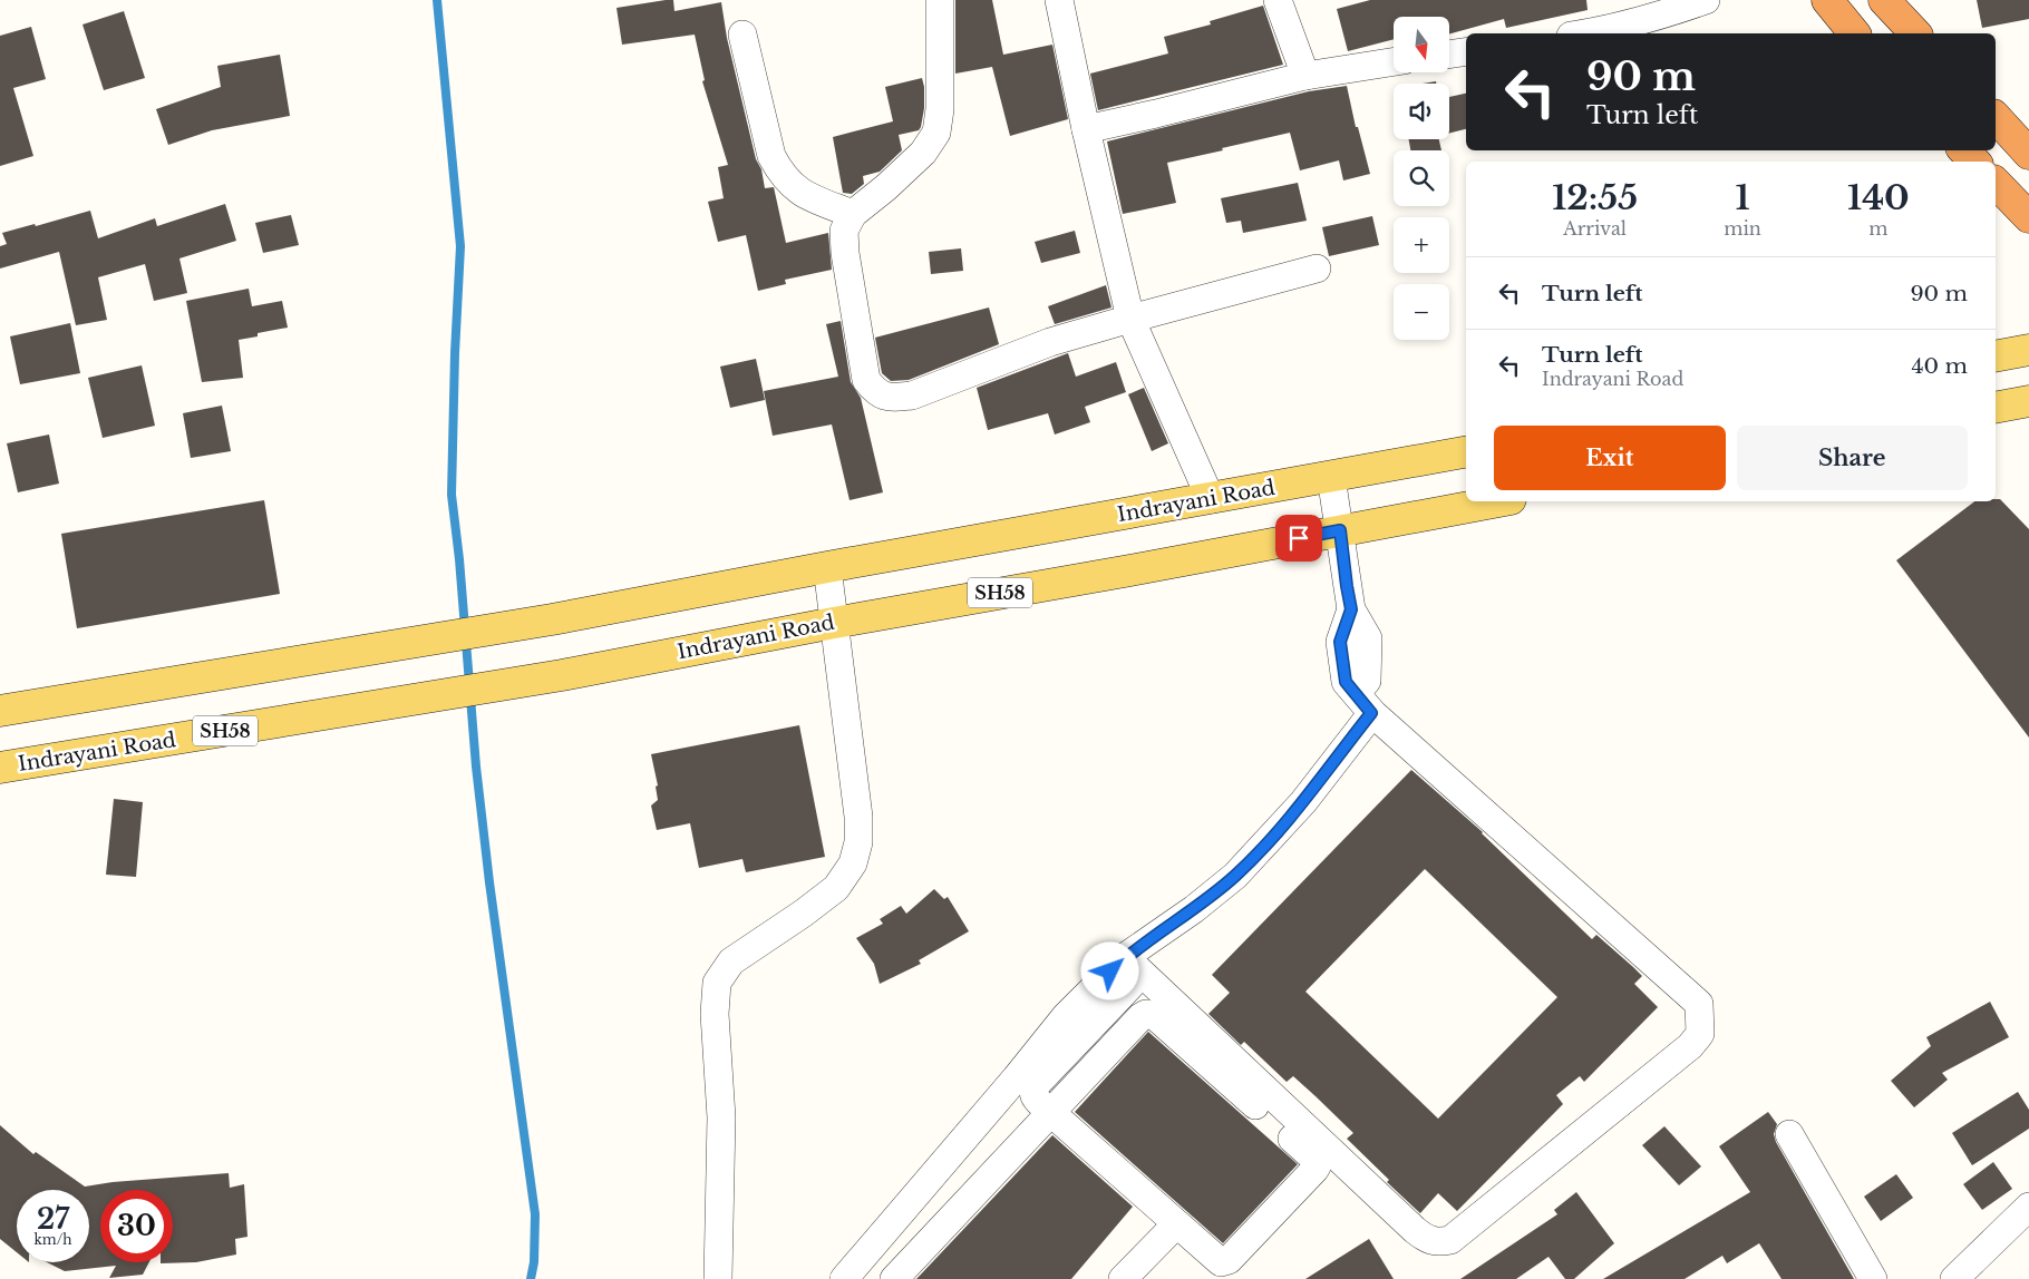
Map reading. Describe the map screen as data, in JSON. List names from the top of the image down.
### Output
{
  "streets": {
    "main road": ["Indrayani Road", "SH58"]
  },
  "north": "bottom",
  "page": {
    "map_buttons": ["+", "−"],
    "turn": ["90 m", "Turn left"],
    "eta": [
      "12:55",
      "Arrival",
      "1",
      "min",
      "140",
      "m"
    ],
    "list": [
      {
        "name": "Turn left",
        "value": "90 m"
      },
      {
        "name": "Turn left",
        "note": "Indrayani Road",
        "value": "40 m"
      }
    ],
    "buttons": ["Exit", "Share"],
    "speed": "27 km/h",
    "limit": "30"
  }
}
